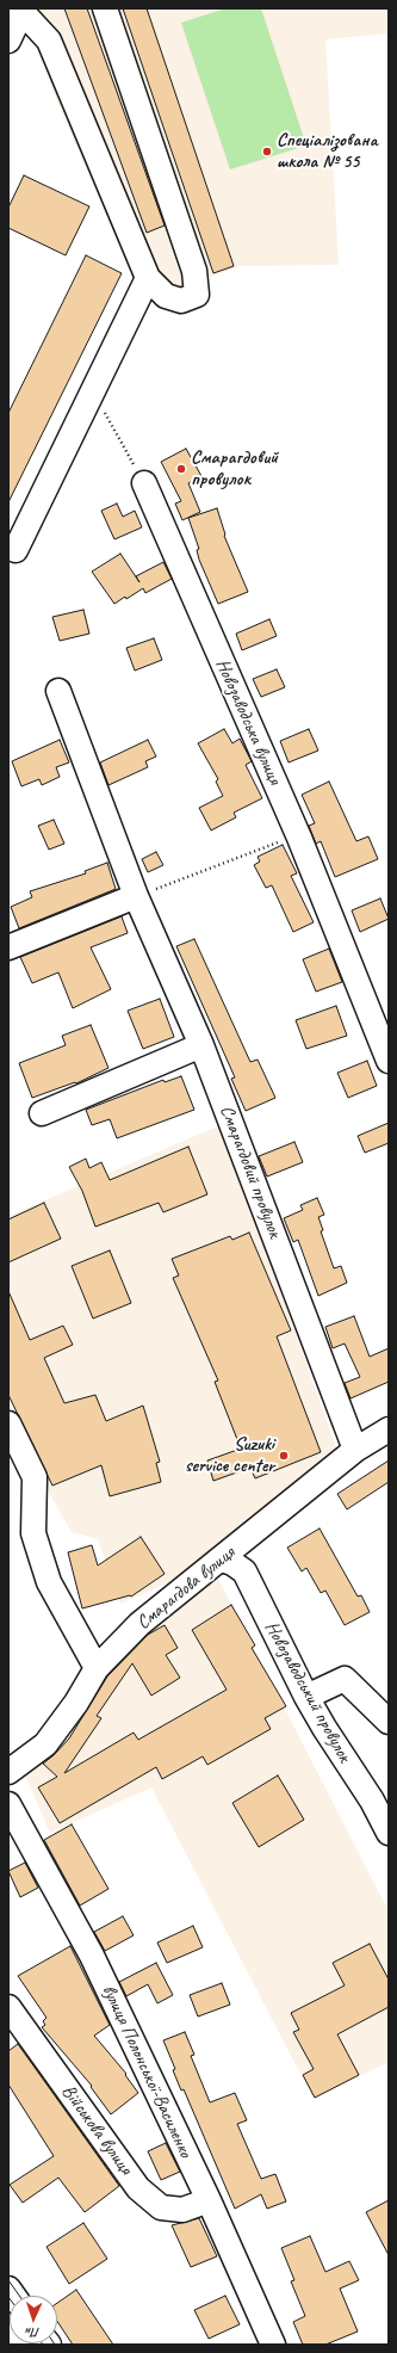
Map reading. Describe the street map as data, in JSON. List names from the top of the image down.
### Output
{
  "streets": {
    "street": [
      "Новозаводська вулиця",
      "Смарагдовий провулок",
      "Смарагдова вулиця",
      "Новозаводський провулок",
      "вулиця Полонської-Василенко",
      "Військова вулиця"
    ]
  },
  "crossings": [
    ["Смарагдовий провулок", "Смарагдова вулиця"],
    ["Смарагдова вулиця", "Новозаводський провулок"],
    ["вулиця Полонської-Василенко", "Військова вулиця"]
  ],
  "places": ["Спеціалізована школа № 55", "Смарагдовий провулок", "Suzuki service center"],
  "north": "bottom"
}
